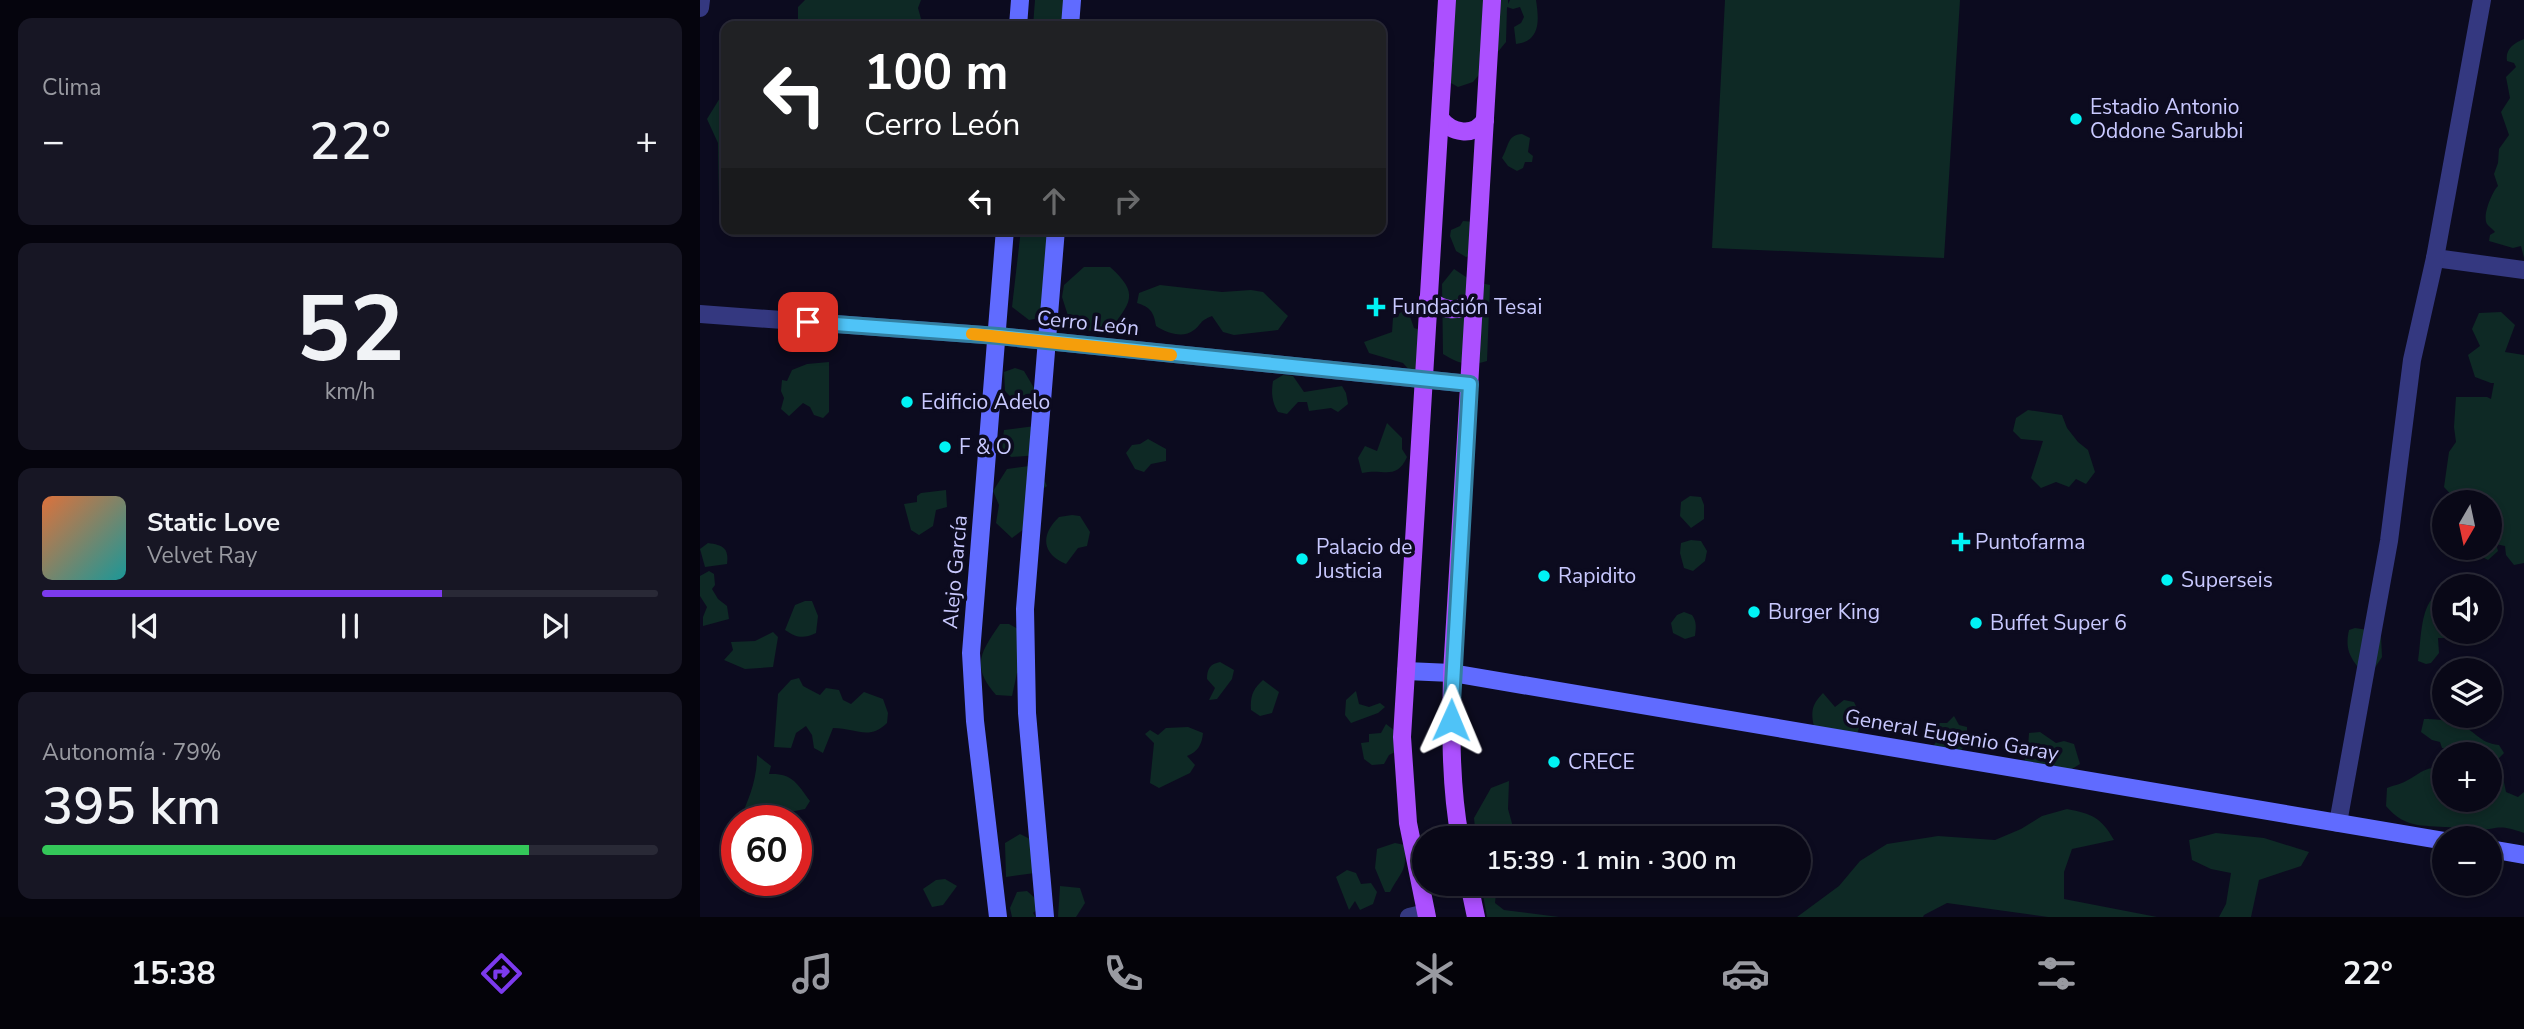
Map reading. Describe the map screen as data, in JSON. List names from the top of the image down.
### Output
{
  "streets": {
    "street": ["Cerro León", "Alejo García", "General Eugenio Garay"]
  },
  "crossings": [
    ["Cerro León", "Alejo García"]
  ],
  "places": {
    "other": [
      "Estadio Antonio Oddone Sarubbi",
      "Edificio Adelo",
      "F & O",
      "Palacio de Justicia",
      "Rapidito",
      "Superseis",
      "Burger King",
      "Buffet Super 6",
      "CRECE"
    ],
    "health": ["Fundación Tesai", "Puntofarma"]
  },
  "north": "bottom",
  "page": {
    "tile": [
      "Clima",
      ["52", "km/h"],
      ["Autonomía · 79%", "395 km"]
    ],
    "turn": ["100 m", "Cerro León"],
    "heat": ["−", "22°", "+"],
    "map_buttons": ["+", "−"],
    "song": ["Static Love", "Velvet Ray"],
    "limit": "60",
    "trip": "15:39 · 1 min · 300 m",
    "tabs": ["15:38", "22°"]
  }
}
